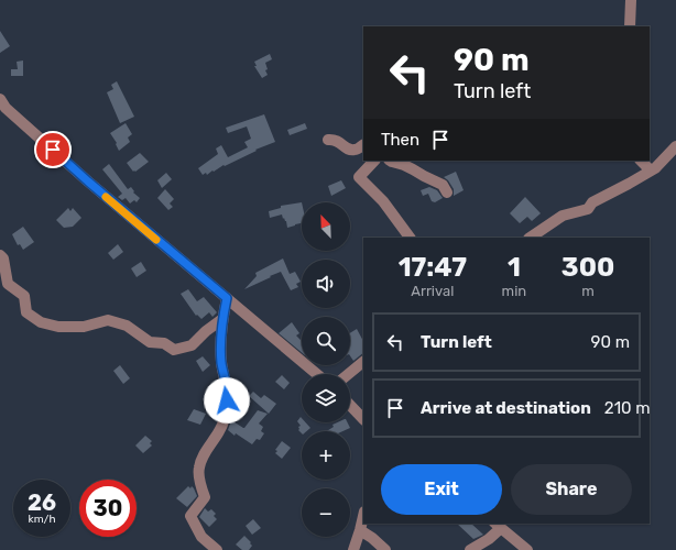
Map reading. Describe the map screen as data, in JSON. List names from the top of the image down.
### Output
{
  "north": "top left",
  "page": {
    "turn": ["90 m", "Turn left"],
    "then": "Then",
    "map_buttons": ["+", "−"],
    "eta": [
      "17:47",
      "Arrival",
      "1",
      "min",
      "300",
      "m"
    ],
    "list": [
      {
        "name": "Turn left",
        "value": "90 m"
      },
      {
        "name": "Arrive at destination",
        "value": "210 m"
      }
    ],
    "buttons": ["Exit", "Share"],
    "speed": "26 km/h",
    "limit": "30"
  }
}
